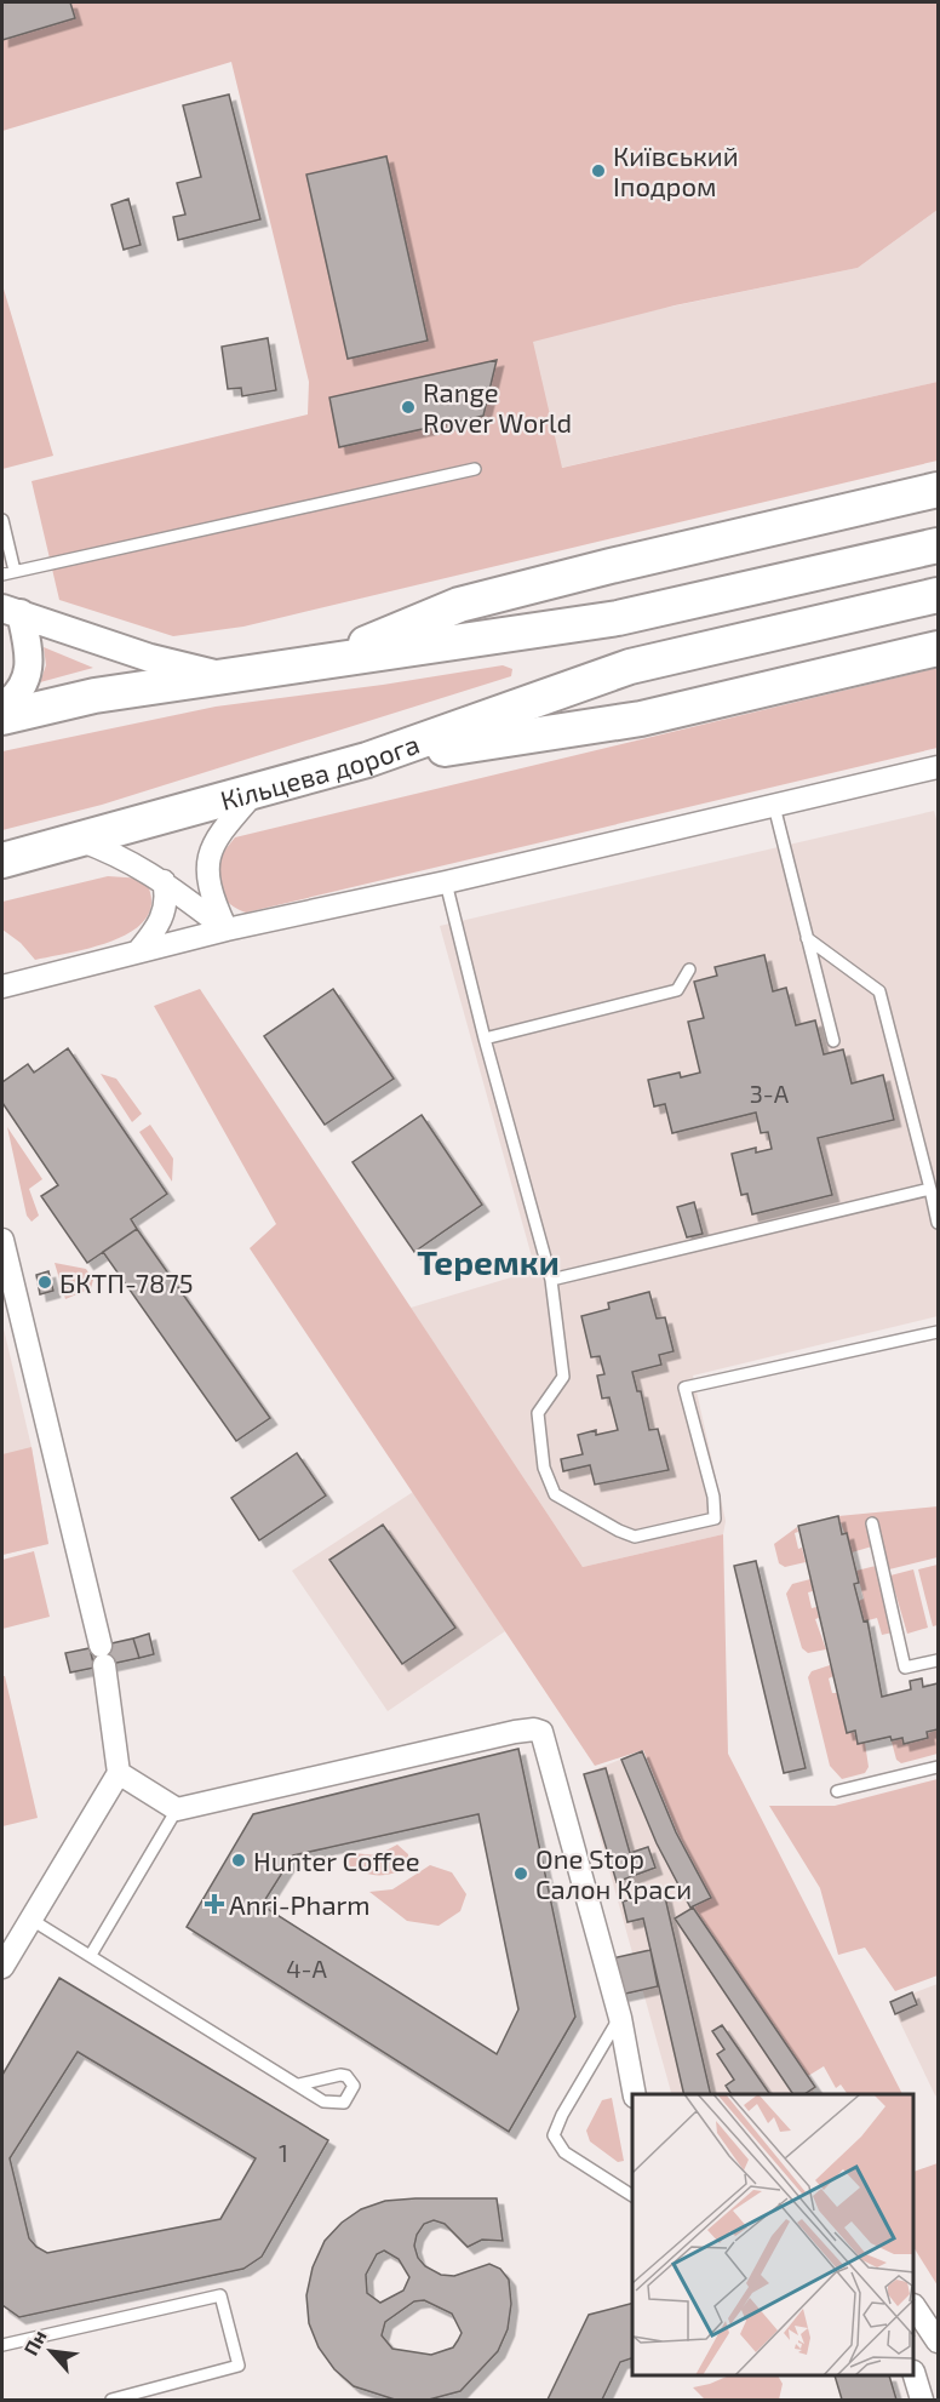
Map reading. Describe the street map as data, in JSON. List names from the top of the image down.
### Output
{
  "streets": {
    "highway": ["Кільцева дорога"]
  },
  "districts": ["Теремки"],
  "places": {
    "other": [
      "Київський Іподром",
      "Range Rover World",
      "БКТП-7875",
      "Hunter Coffee",
      "One Stop Салон Краси"
    ],
    "health": ["Anri-Pharm"]
  },
  "house_numbers": ["3-А", "4-А", "1"],
  "north": "top left"
}
